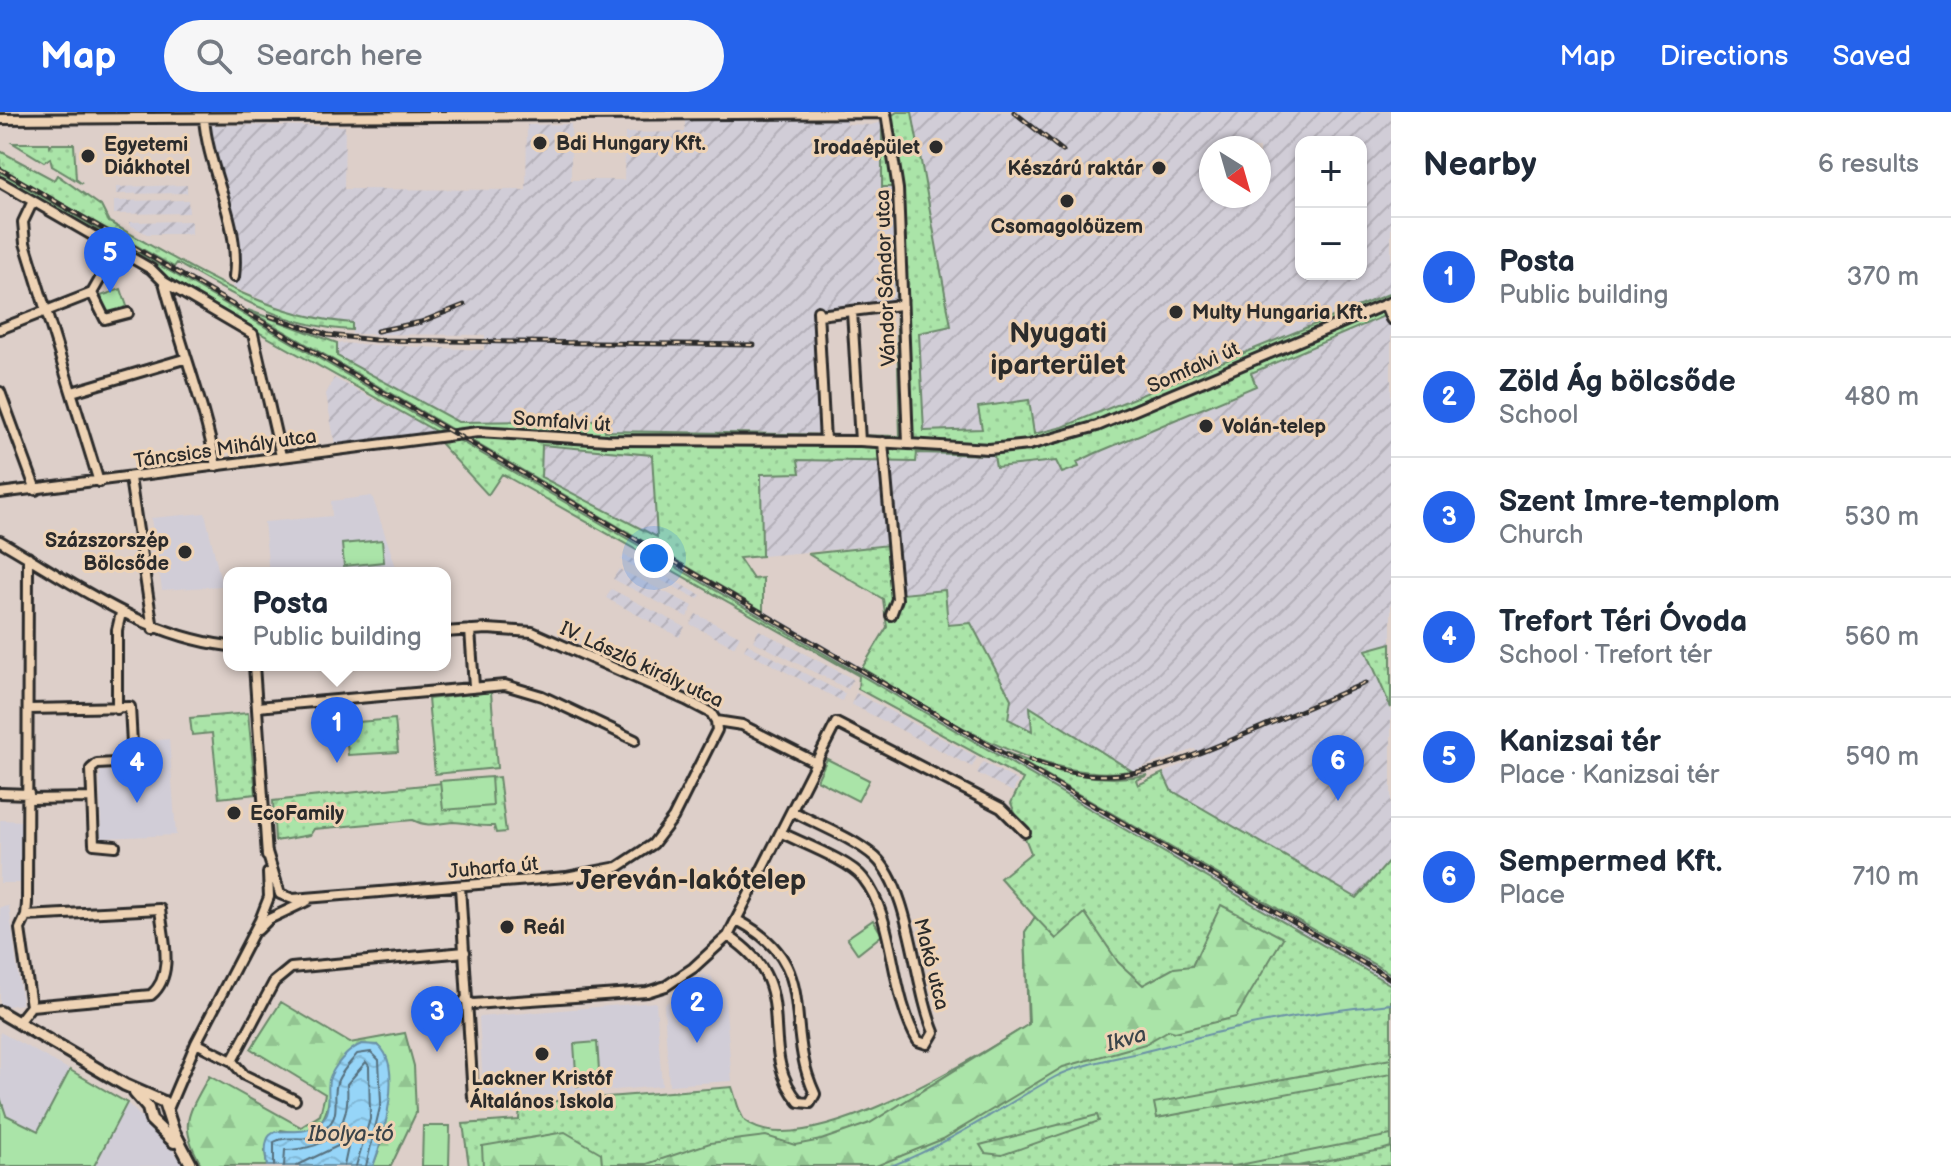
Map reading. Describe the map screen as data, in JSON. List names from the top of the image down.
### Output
{
  "streets": {
    "street": [
      "Vándor Sándor utca",
      "Somfalvi út",
      "Táncsics Mihály utca",
      "IV. László király utca",
      "Juharfa út",
      "Makó utca"
    ]
  },
  "crossings": [
    ["Vándor Sándor utca", "Somfalvi út"],
    ["Somfalvi út", "Táncsics Mihály utca"],
    ["IV. László király utca", "Juharfa út"]
  ],
  "districts": ["Nyugati iparterület", "Jereván-lakótelep"],
  "water": ["Ikva", "Ibolya-tó"],
  "places": [
    "Bdi Hungary Kft.",
    "Irodaépület",
    "Egyetemi Diákhotel",
    "Készárú raktár",
    "Csomagolóüzem",
    "Multy Hungaria Kft.",
    "Volán-telep",
    "Százszorszép Bölcsőde",
    "EcoFamily",
    "Reál",
    "Lackner Kristóf Általános Iskola"
  ],
  "north": "bottom right",
  "page": {
    "header": "Map",
    "search": "Search here",
    "nav": ["Map", "Directions", "Saved"],
    "heading": ["Nearby", "6 results"],
    "map_buttons": ["+", "−"],
    "list": [
      {
        "mark": "1",
        "name": "Posta",
        "note": "Public building",
        "value": "370 m"
      },
      {
        "mark": "2",
        "name": "Zöld Ág bölcsőde",
        "note": "School",
        "value": "480 m"
      },
      {
        "mark": "3",
        "name": "Szent Imre-templom",
        "note": "Church",
        "value": "530 m"
      },
      {
        "mark": "4",
        "name": "Trefort Téri Óvoda",
        "note": "School · Trefort tér",
        "value": "560 m"
      },
      {
        "mark": "5",
        "name": "Kanizsai tér",
        "note": "Place · Kanizsai tér",
        "value": "590 m"
      },
      {
        "mark": "6",
        "name": "Sempermed Kft.",
        "note": "Place",
        "value": "710 m"
      }
    ],
    "pins": [
      "5",
      "1",
      "6",
      "4",
      "2",
      "3"
    ],
    "popup": ["Posta", "Public building"]
  }
}
